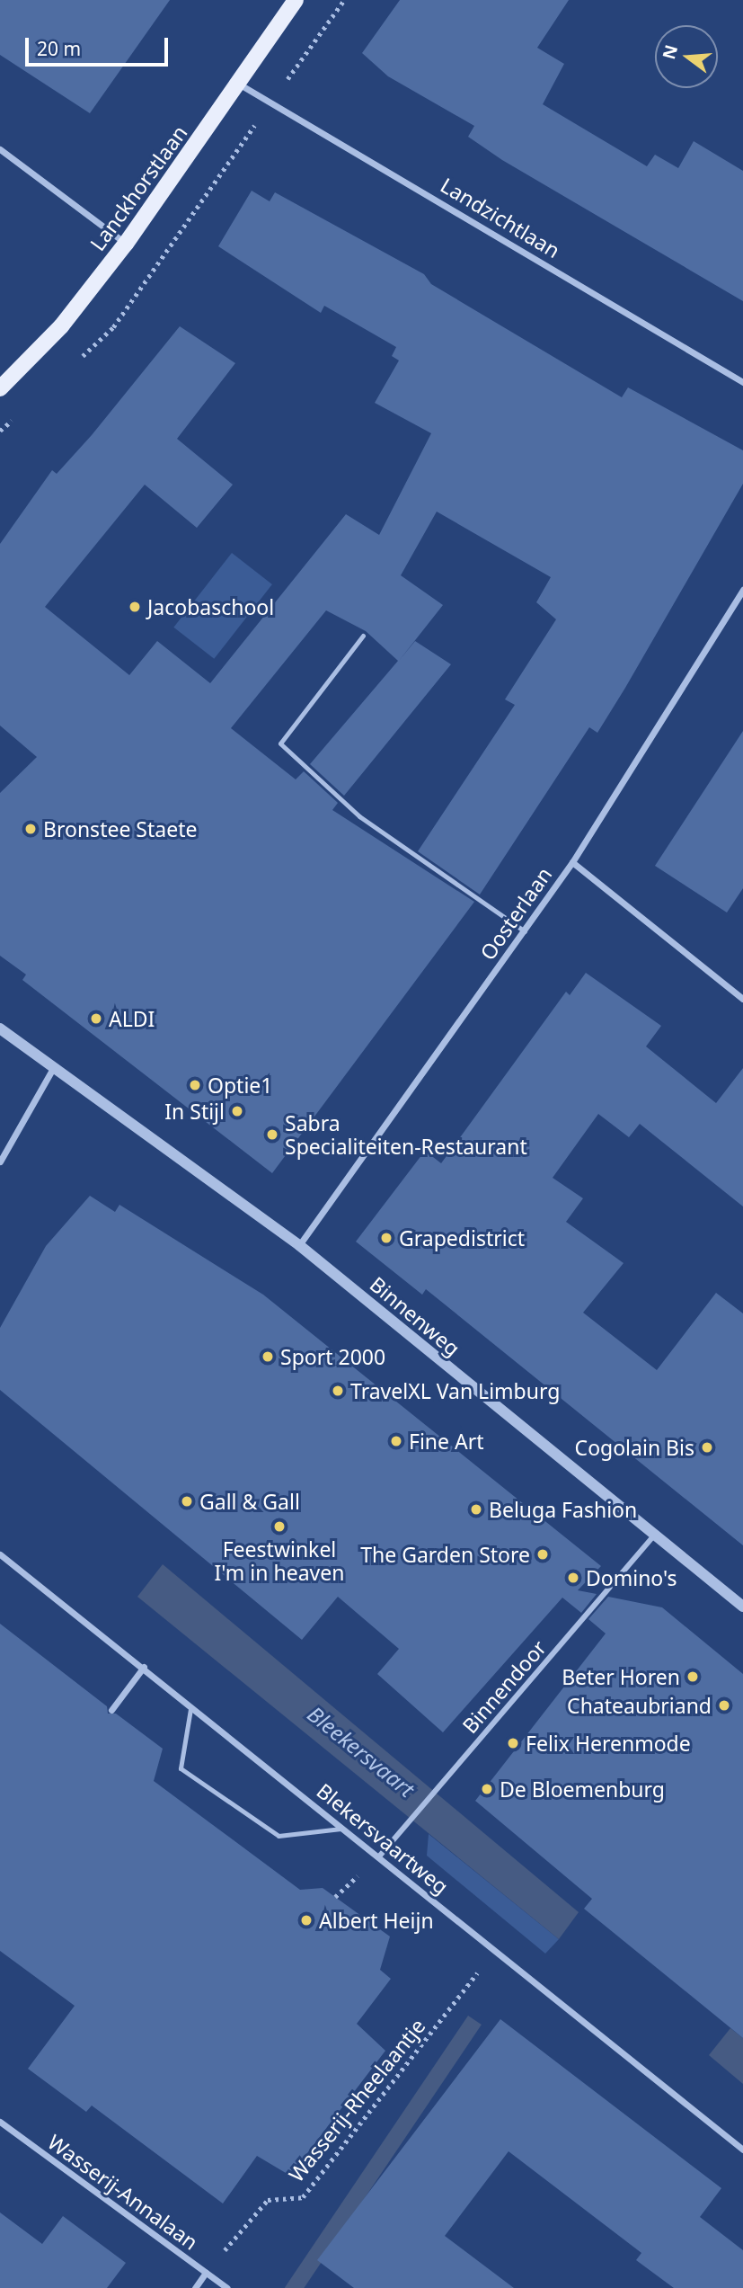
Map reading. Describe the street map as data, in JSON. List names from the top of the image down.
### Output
{
  "streets": {
    "main road": ["Lanckhorstlaan"],
    "street": [
      "Landzichtlaan",
      "Oosterlaan",
      "Binnenweg",
      "Binnendoor",
      "Blekersvaartweg",
      "Wasserij-Annalaan"
    ],
    "path": ["Wasserij-Rheelaantje"]
  },
  "crossings": [
    ["Lanckhorstlaan", "Landzichtlaan"],
    ["Oosterlaan", "Binnenweg"],
    ["Binnenweg", "Binnendoor"],
    ["Binnendoor", "Blekersvaartweg"],
    ["Blekersvaartweg", "Wasserij-Rheelaantje"],
    ["Wasserij-Rheelaantje", "Wasserij-Annalaan"]
  ],
  "water": ["Bleekersvaart"],
  "places": [
    "Jacobaschool",
    "Bronstee Staete",
    "ALDI",
    "Optie1",
    "In Stijl",
    "Sabra Specialiteiten-Restaurant",
    "Grapedistrict",
    "Sport 2000",
    "TravelXL Van Limburg",
    "Fine Art",
    "Cogolain Bis",
    "Gall & Gall",
    "Beluga Fashion",
    "Feestwinkel I'm in heaven",
    "The Garden Store",
    "Domino's",
    "Beter Horen",
    "Chateaubriand",
    "Felix Herenmode",
    "De Bloemenburg",
    "Albert Heijn"
  ],
  "scale_bar": "20 m",
  "north": "left"
}
